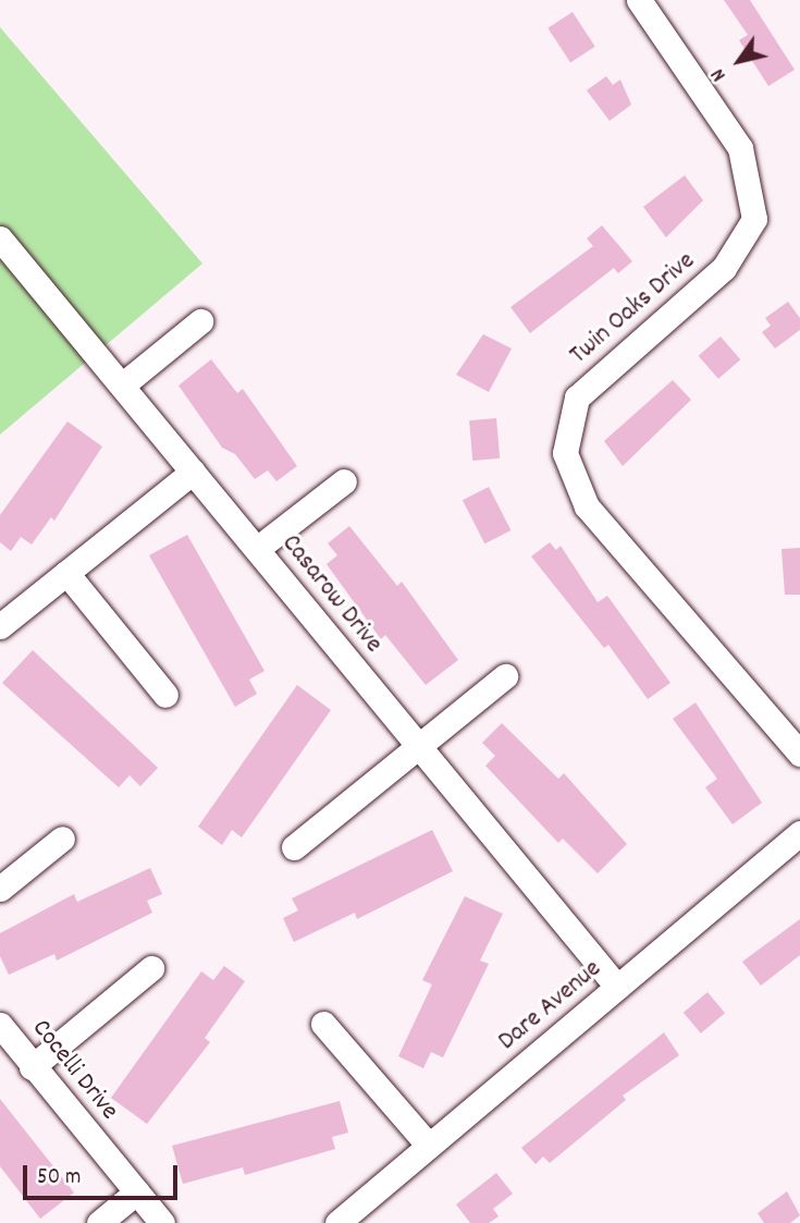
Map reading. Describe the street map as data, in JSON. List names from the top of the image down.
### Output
{
  "streets": {
    "street": [
      "Twin Oaks Drive",
      "Casarow Drive",
      "Dare Avenue",
      "Cocelli Drive"
    ]
  },
  "crossings": [
    ["Casarow Drive", "Dare Avenue"]
  ],
  "scale_bar": "50 m",
  "north": "bottom left"
}
